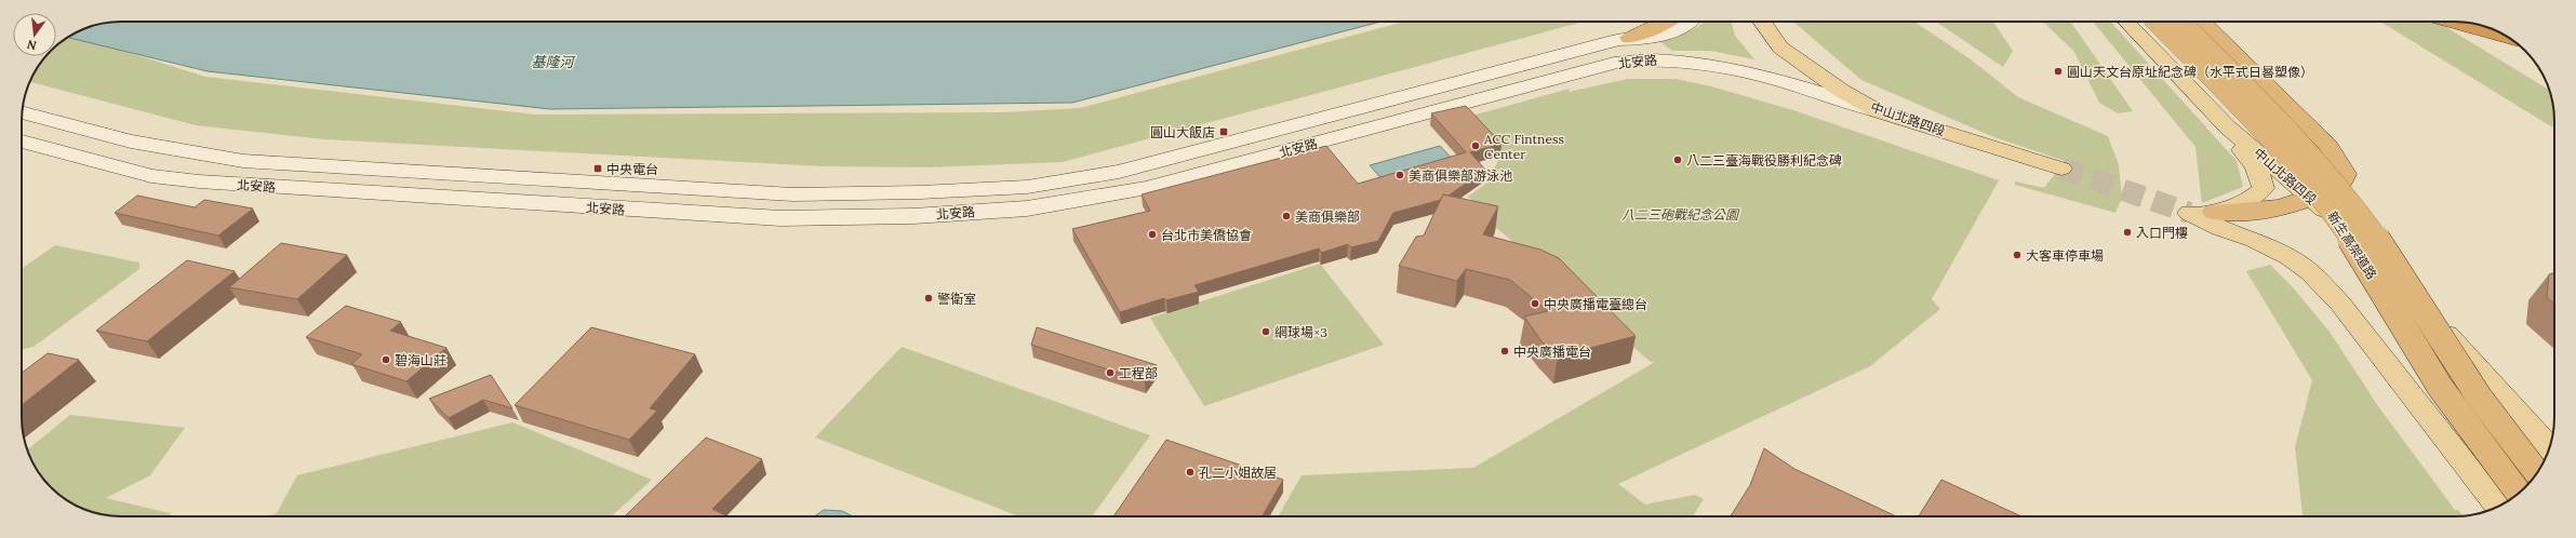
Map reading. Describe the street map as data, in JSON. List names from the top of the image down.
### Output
{
  "streets": {
    "highway": ["新生高架道路"],
    "main road": ["北安路", "中山北路四段"]
  },
  "crossings": [
    ["北安路", "中山北路四段"]
  ],
  "water": ["基隆河"],
  "parks": ["八二三砲戰紀念公園"],
  "places": {
    "other": [
      "圓山天文台原址紀念碑（水平式日晷塑像）",
      "ACC Fintness Center",
      "八二三臺海戰役勝利紀念碑",
      "美商俱樂部游泳池",
      "美商俱樂部",
      "入口門樓",
      "台北市美僑協會",
      "大客車停車場",
      "警衛室",
      "中央廣播電臺總台",
      "網球場×3",
      "中央廣播電台",
      "碧海山莊",
      "工程部",
      "孔二小姐故居"
    ],
    "transit": ["圓山大飯店", "中央電台"]
  },
  "north": "bottom"
}
